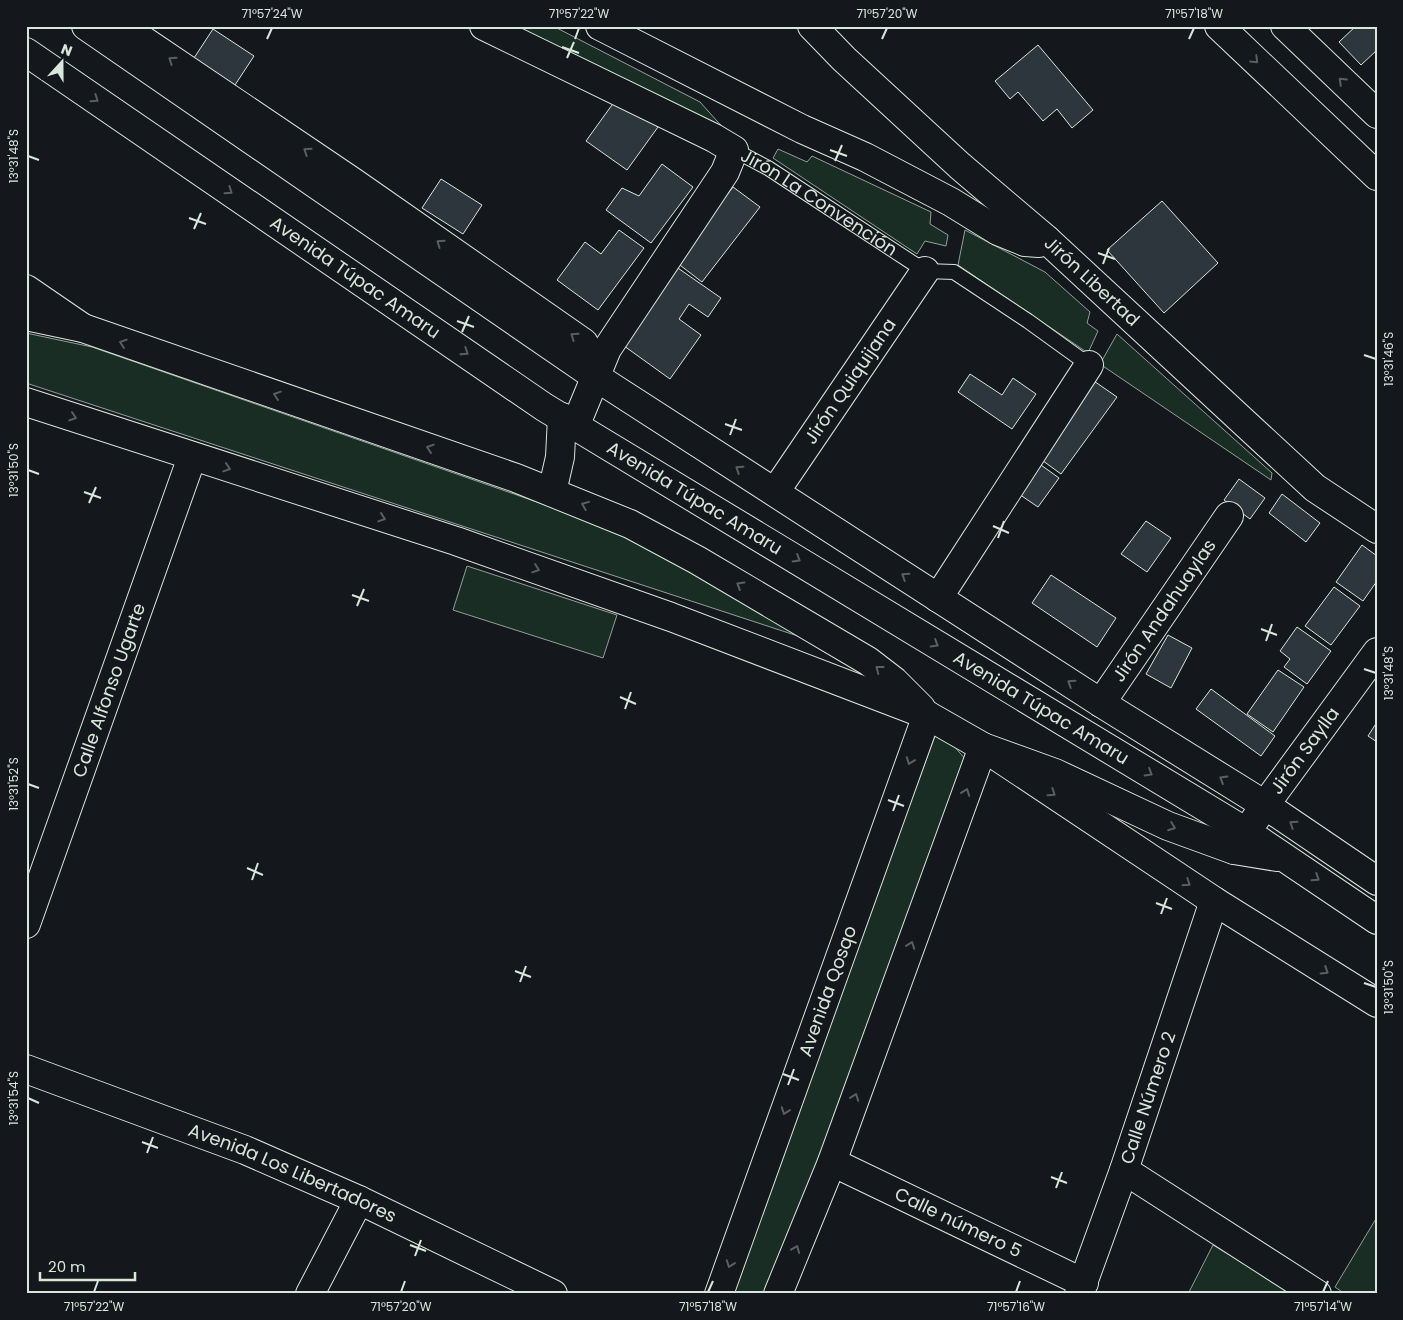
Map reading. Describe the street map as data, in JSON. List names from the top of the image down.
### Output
{
  "streets": {
    "street": [
      "Jirón La Convención",
      "Avenida Túpac Amaru",
      "Jirón Libertad",
      "Jirón Quiquijana",
      "Jirón Andahuaylas",
      "Calle Alfonso Ugarte",
      "Jirón Saylla",
      "Avenida Qosqo",
      "Calle Número 2",
      "Avenida Los Libertadores",
      "Calle número 5"
    ]
  },
  "crossings": [
    ["Jirón La Convención", "Jirón Quiquijana"],
    ["Avenida Túpac Amaru", "Jirón Quiquijana"],
    ["Avenida Túpac Amaru", "Jirón Andahuaylas"],
    ["Avenida Túpac Amaru", "Jirón Saylla"],
    ["Calle Número 2", "Calle número 5"]
  ],
  "scale_bar": "20 m",
  "north": "top",
  "coordinates": [
    "71°57'24\"W",
    "71°57'22\"W",
    "71°57'20\"W",
    "71°57'18\"W",
    "13°31'48\"S",
    "13°31'46\"S",
    "13°31'50\"S",
    "13°31'52\"S",
    "13°31'54\"S",
    "71°57'16\"W",
    "71°57'14\"W"
  ]
}
